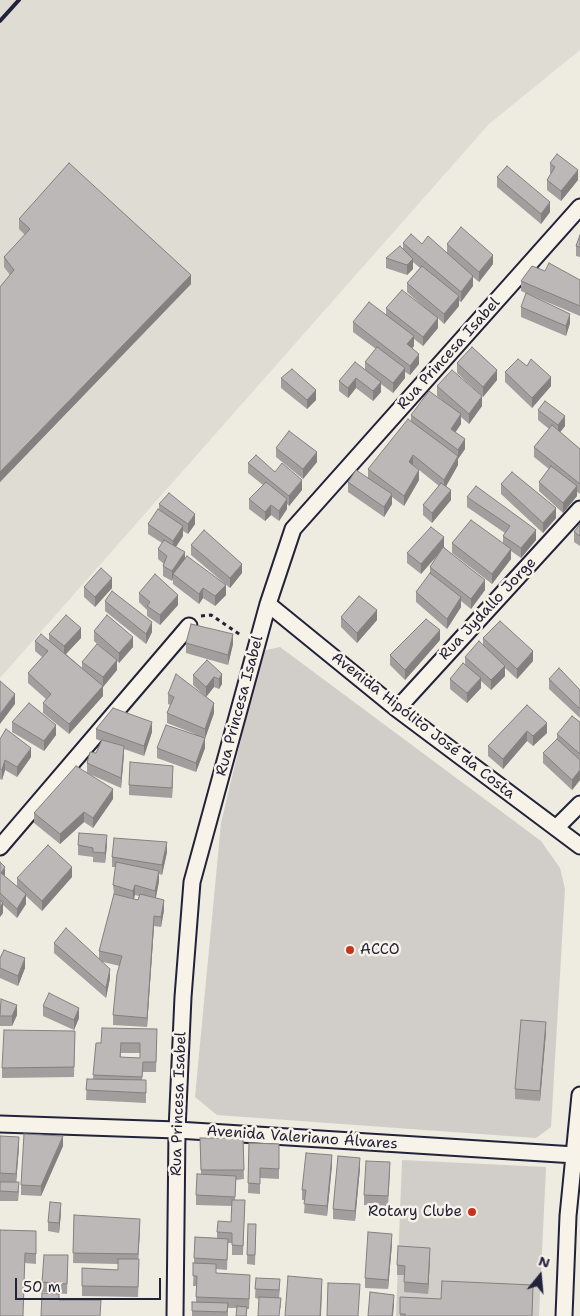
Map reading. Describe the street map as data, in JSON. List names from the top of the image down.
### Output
{
  "streets": {
    "street": [
      "Rua Princesa Isabel",
      "Rua Jydallo Jorge",
      "Avenida Hipólito José da Costa",
      "Avenida Valeriano Álvares"
    ]
  },
  "crossings": [
    ["Rua Princesa Isabel", "Avenida Hipólito José da Costa"],
    ["Rua Princesa Isabel", "Avenida Valeriano Álvares"],
    ["Rua Jydallo Jorge", "Avenida Hipólito José da Costa"]
  ],
  "places": ["ACCO", "Rotary Clube"],
  "scale_bar": "50 m",
  "north": "top"
}
